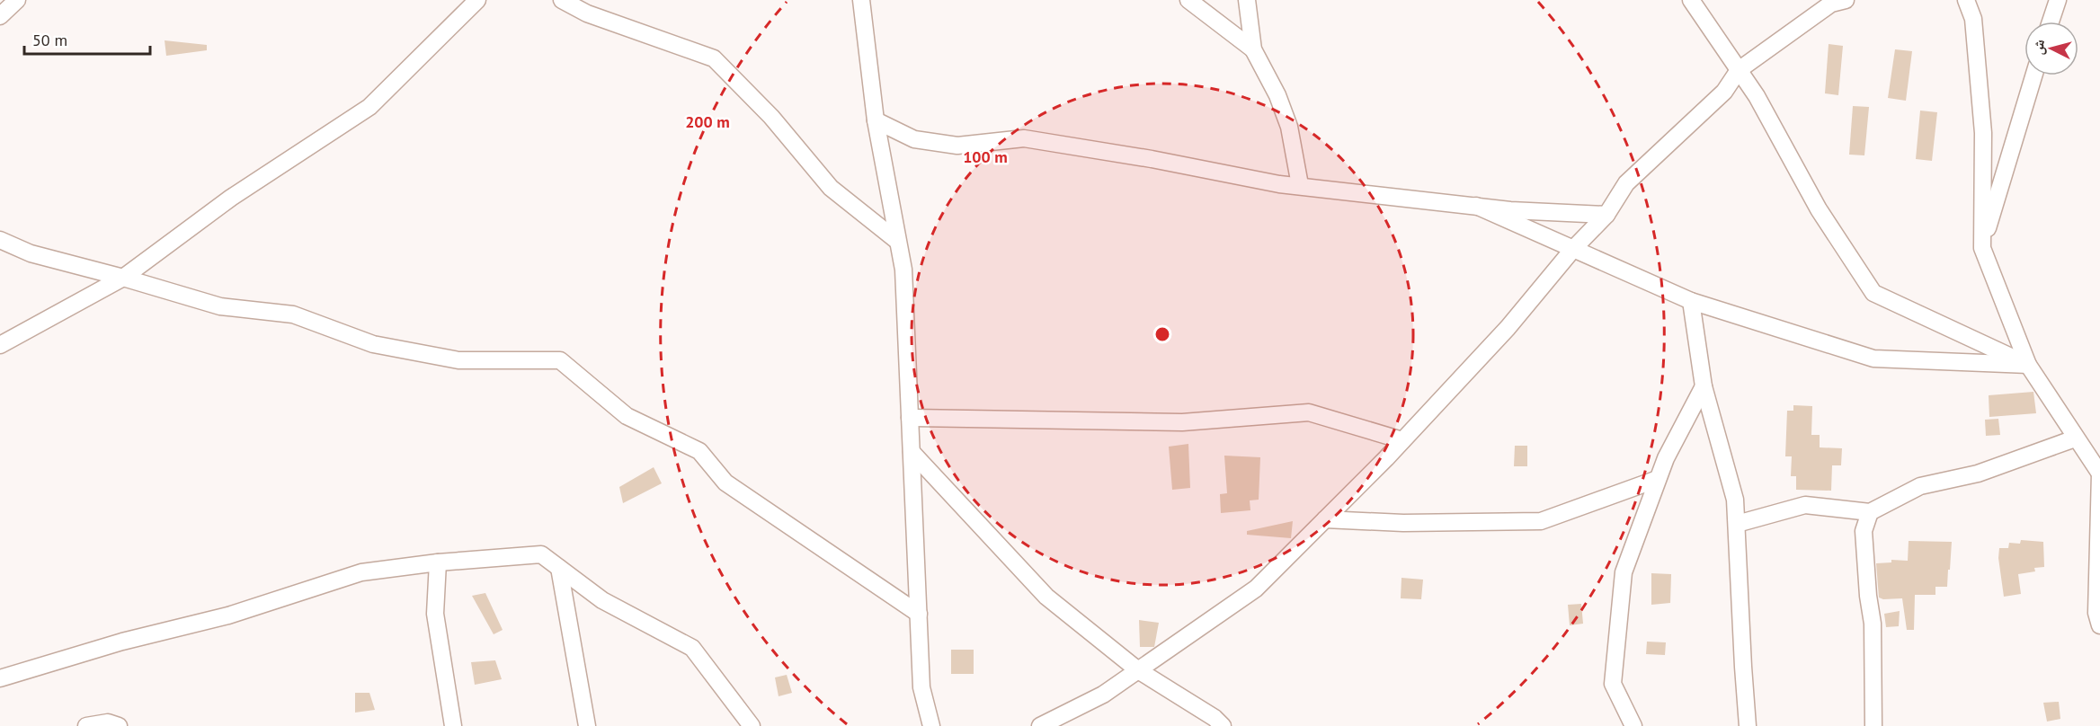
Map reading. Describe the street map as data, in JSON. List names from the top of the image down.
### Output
{
  "scale_bar": "50 m",
  "north": "left",
  "rings": ["200 m", "100 m"]
}
